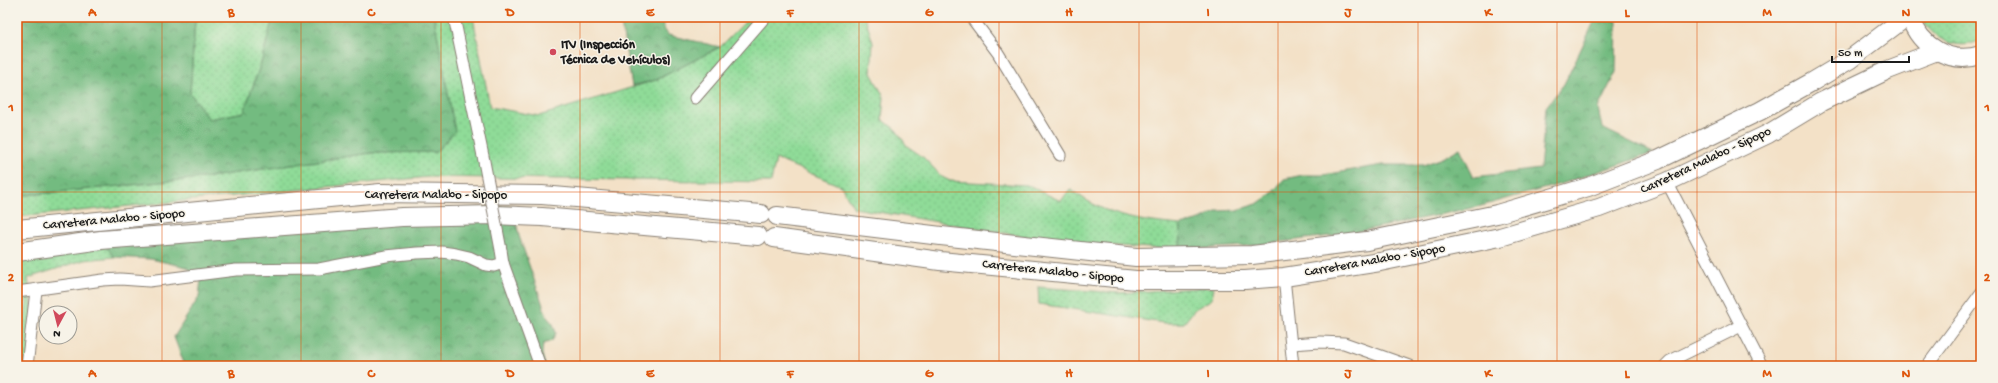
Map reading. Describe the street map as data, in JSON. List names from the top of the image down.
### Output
{
  "streets": {
    "highway": ["Carretera Malabo - Sipopo"]
  },
  "places": ["ITV (Inspección Técnica de Vehículos)"],
  "scale_bar": "50 m",
  "north": "bottom",
  "grid": {
    "columns": [
      "A",
      "B",
      "C",
      "D",
      "E",
      "F",
      "G",
      "H",
      "I",
      "J",
      "K",
      "L",
      "M",
      "N"
    ],
    "rows": ["1", "2"]
  }
}
